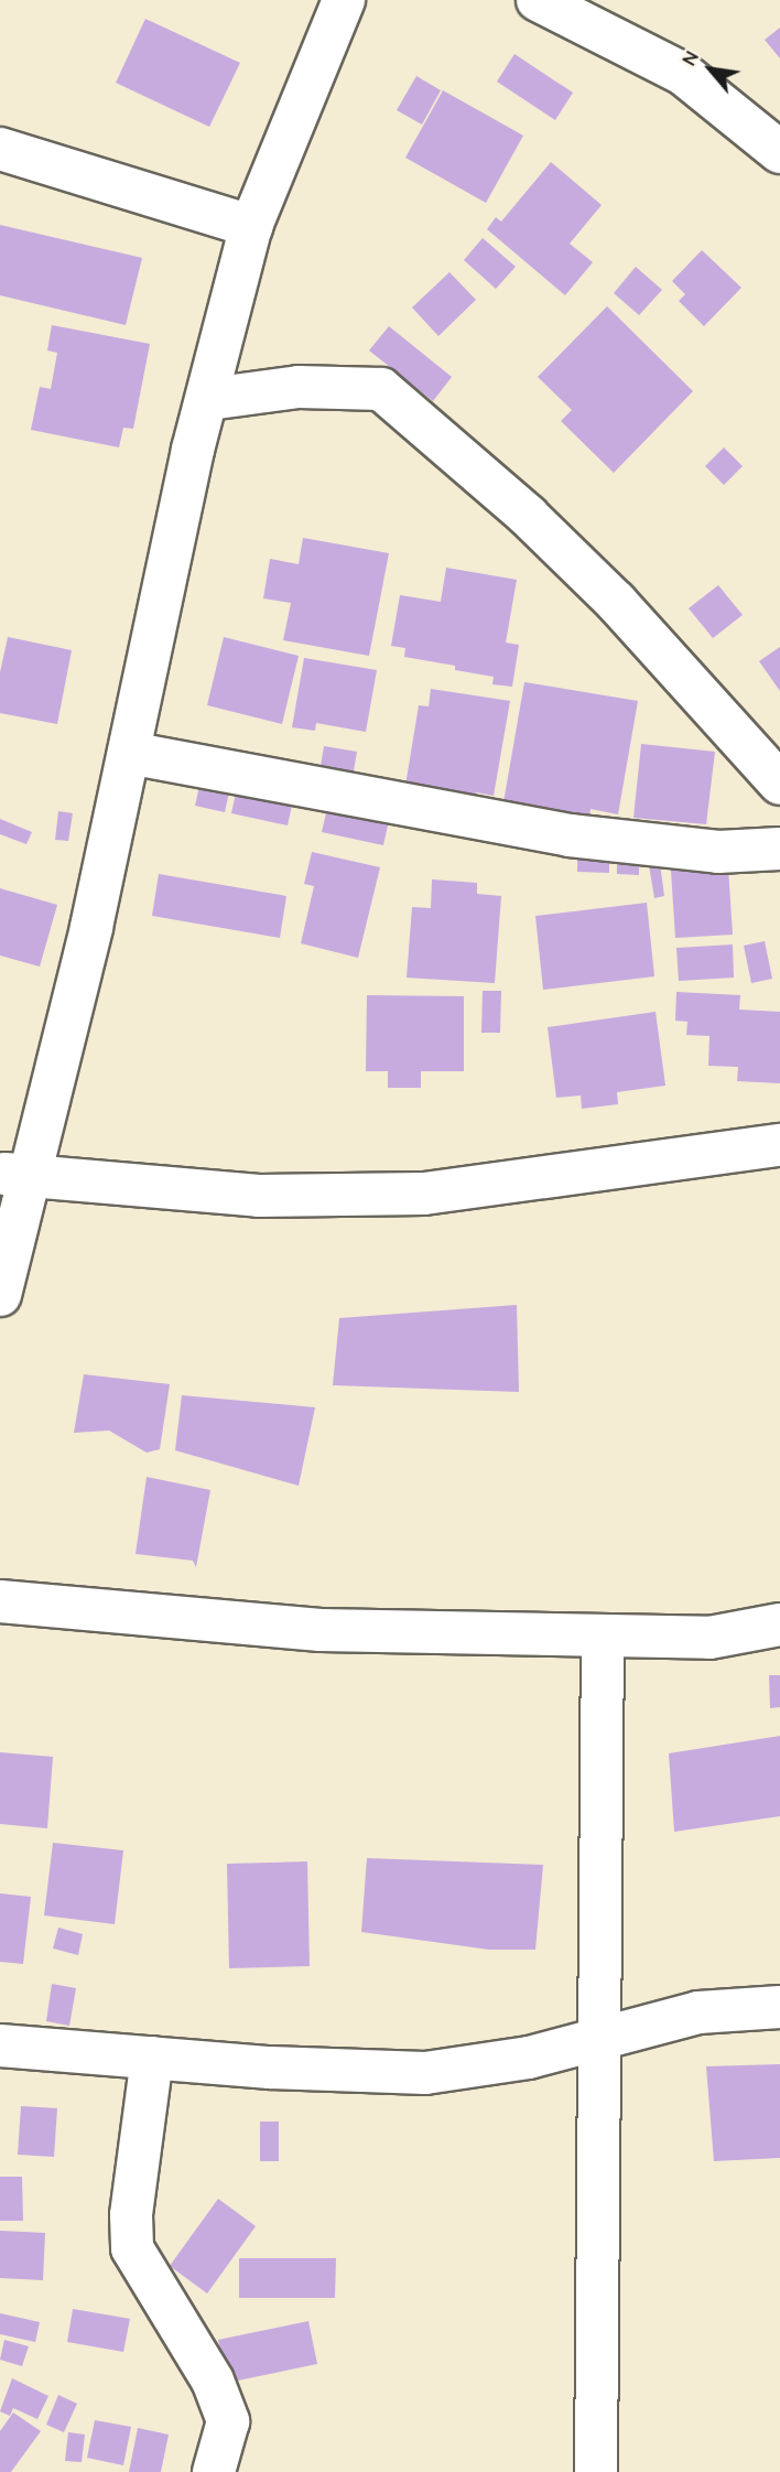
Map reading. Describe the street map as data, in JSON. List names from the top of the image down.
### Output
{
  "north": "top left"
}
